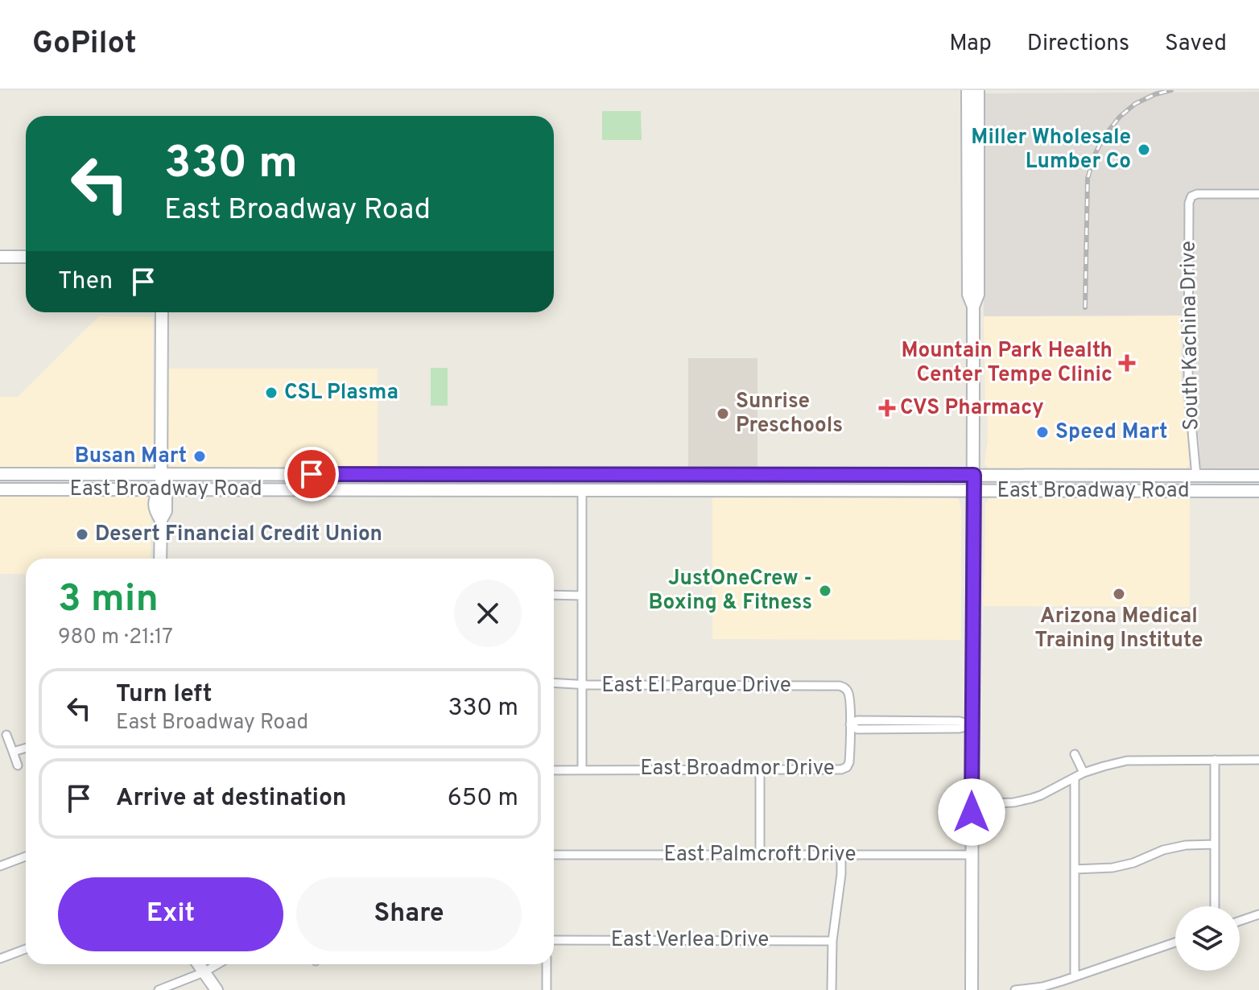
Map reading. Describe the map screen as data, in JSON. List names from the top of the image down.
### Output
{
  "streets": {
    "main road": ["East Broadway Road"],
    "street": [
      "South Kachina Drive",
      "East El Parque Drive",
      "East Broadmor Drive",
      "East Palmcroft Drive",
      "East Verlea Drive"
    ]
  },
  "crossings": [
    ["South Kachina Drive", "East Broadway Road"],
    ["East El Parque Drive", "East Broadmor Drive"]
  ],
  "places": {
    "other": [
      "Miller Wholesale Lumber Co",
      "CSL Plasma",
      "Sunrise Preschools",
      "Speed Mart",
      "Busan Mart",
      "Desert Financial Credit Union",
      "JustOneCrew - Boxing & Fitness",
      "Arizona Medical Training Institute"
    ],
    "health": ["Mountain Park Health Center Tempe Clinic", "CVS Pharmacy"]
  },
  "page": {
    "header": "GoPilot",
    "nav": ["Map", "Directions", "Saved"],
    "turn": ["330 m", "East Broadway Road"],
    "then": "Then",
    "heading": ["3 min", "980 m · 21:17"],
    "list": [
      {
        "name": "Turn left",
        "note": "East Broadway Road",
        "value": "330 m"
      },
      {
        "name": "Arrive at destination",
        "value": "650 m"
      }
    ],
    "buttons": ["Exit", "Share"]
  }
}
